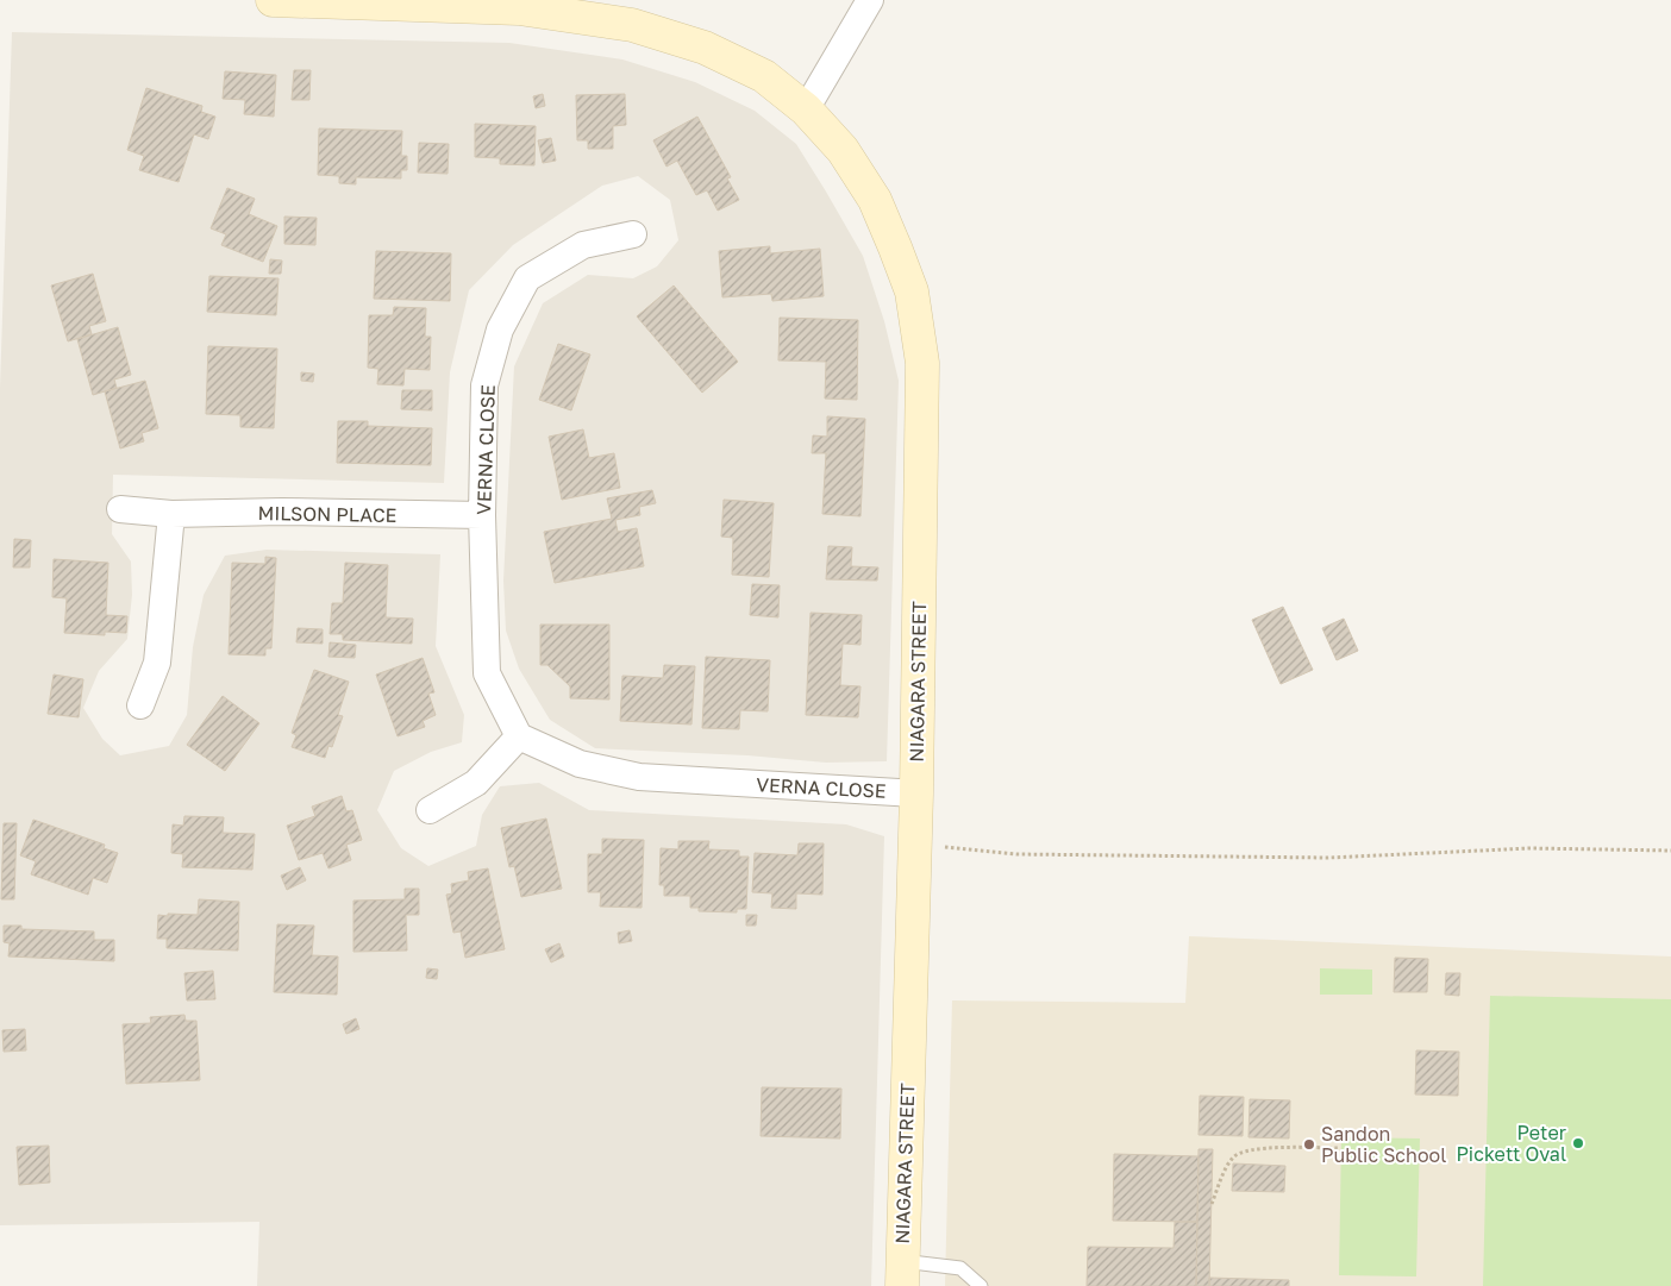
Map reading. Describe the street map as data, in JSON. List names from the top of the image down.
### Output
{
  "streets": {
    "street": ["VERNA CLOSE", "MILSON PLACE", "NIAGARA STREET"]
  },
  "crossings": [
    ["VERNA CLOSE", "MILSON PLACE"],
    ["VERNA CLOSE", "NIAGARA STREET"]
  ],
  "places": ["Peter Pickett Oval", "Sandon Public School"]
}
